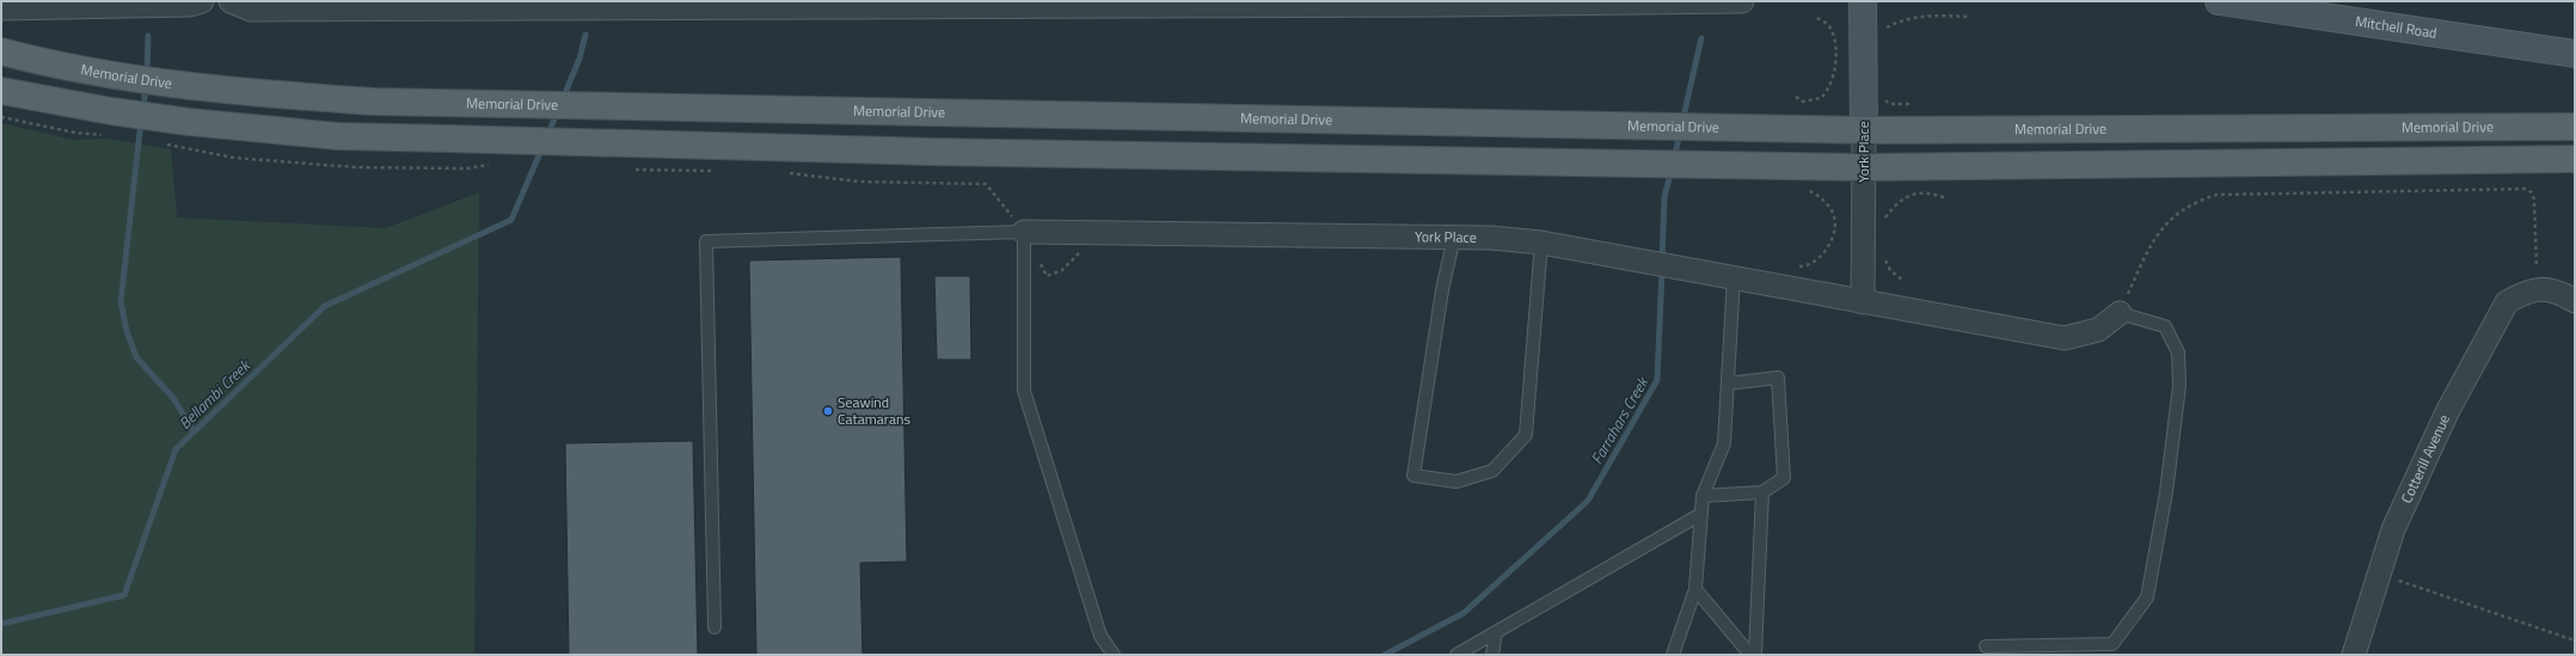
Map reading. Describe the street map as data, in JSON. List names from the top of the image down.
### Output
{
  "streets": {
    "main road": ["Mitchell Road", "Memorial Drive", "York Place"],
    "street": ["Cotterill Avenue"]
  },
  "crossings": [
    ["Memorial Drive", "York Place"]
  ],
  "water": ["Bellambi Creek", "Farrahars Creek"],
  "places": ["Seawind Catamarans"]
}
